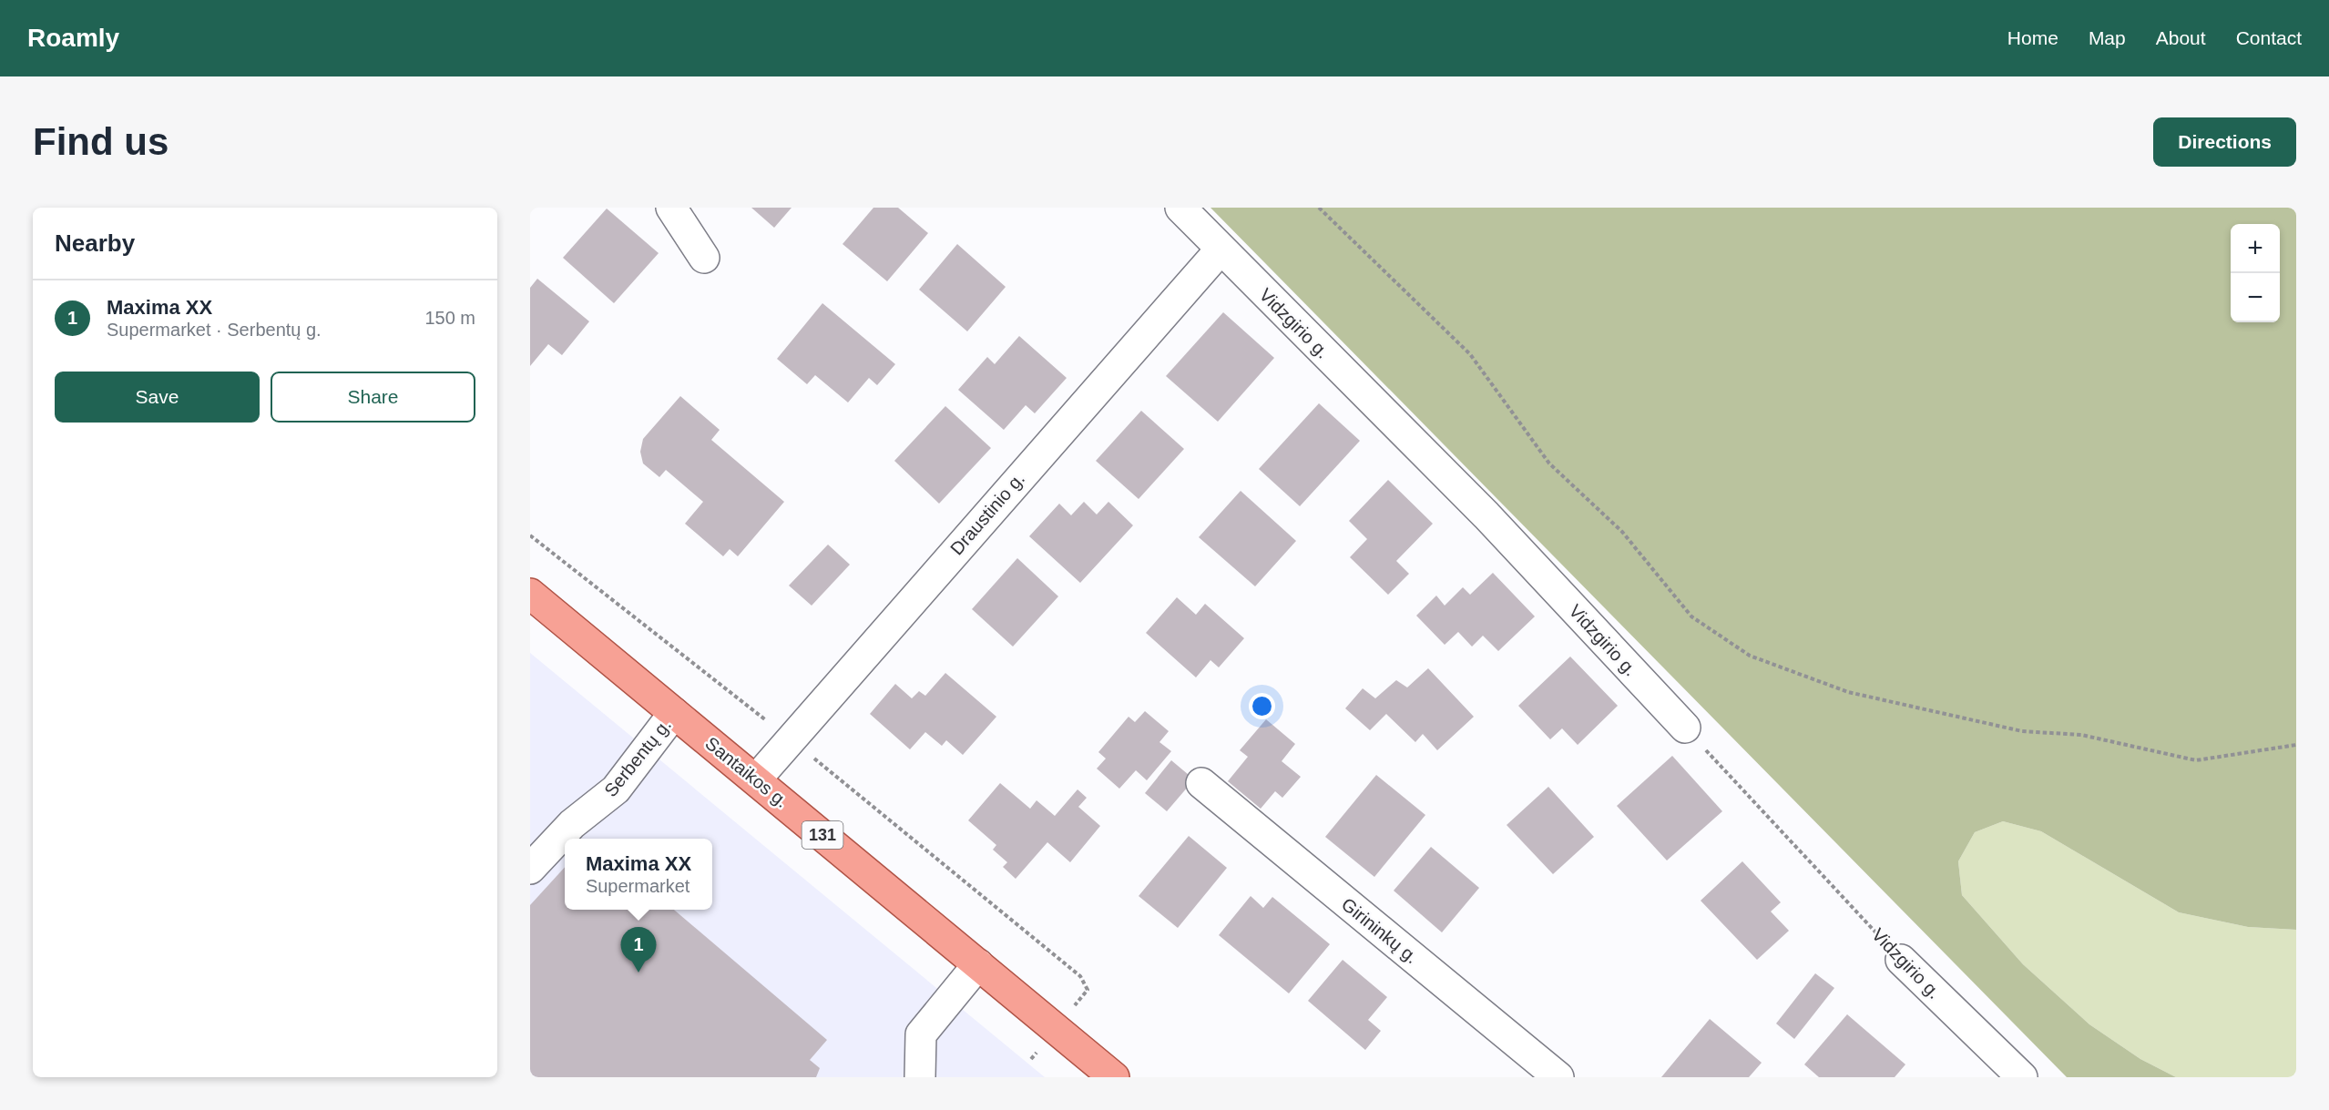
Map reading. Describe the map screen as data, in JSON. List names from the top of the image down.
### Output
{
  "streets": {
    "main road": ["Santaikos g.", "131"],
    "street": [
      "Vidzgirio g.",
      "Draustinio g.",
      "Serbentų g.",
      "Girininkų g."
    ]
  },
  "crossings": [
    ["Vidzgirio g.", "Draustinio g."],
    ["Draustinio g.", "Santaikos g."],
    ["Serbentų g.", "Santaikos g."]
  ],
  "page": {
    "header": "Roamly",
    "nav": [
      "Home",
      "Map",
      "About",
      "Contact"
    ],
    "buttons": [
      "Directions",
      ["Save", "Share"]
    ],
    "title": "Find us",
    "heading": "Nearby",
    "map_buttons": ["+", "−"],
    "list": [
      {
        "mark": "1",
        "name": "Maxima XX",
        "note": "Supermarket · Serbentų g.",
        "value": "150 m"
      }
    ],
    "popup": ["Maxima XX", "Supermarket"],
    "pins": "1"
  }
}
